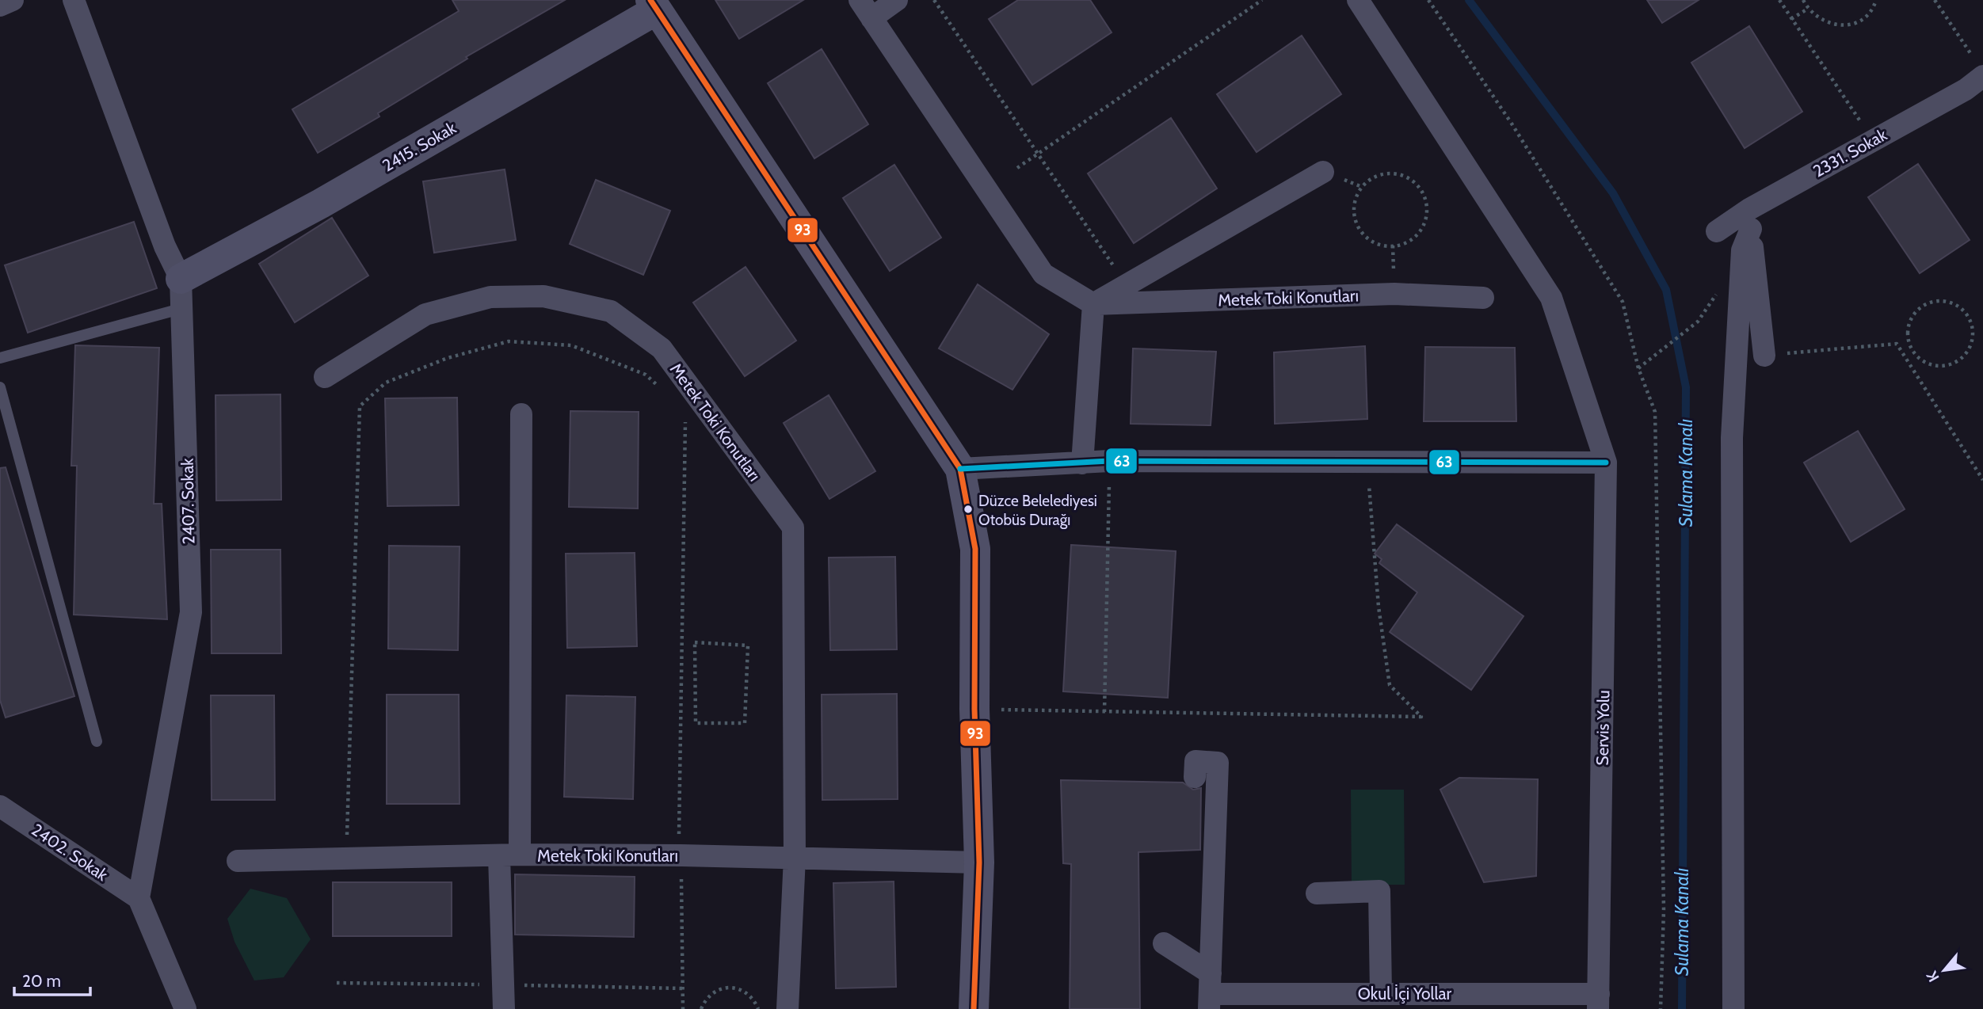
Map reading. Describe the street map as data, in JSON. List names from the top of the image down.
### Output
{
  "streets": {
    "main road": ["2415. Sokak"],
    "street": [
      "2331. Sokak",
      "Metek Toki Konutları",
      "2407. Sokak",
      "Servis Yolu",
      "2402. Sokak",
      "Okul İçi Yollar"
    ]
  },
  "crossings": [
    ["2415. Sokak", "2407. Sokak"],
    ["2407. Sokak", "2402. Sokak"],
    ["Servis Yolu", "Okul İçi Yollar"]
  ],
  "water": ["Sulama Kanalı"],
  "places": ["Düzce Belelediyesi Otobüs Durağı"],
  "lines": ["transit line 93", "transit line 63"],
  "scale_bar": "20 m",
  "north": "bottom left"
}
